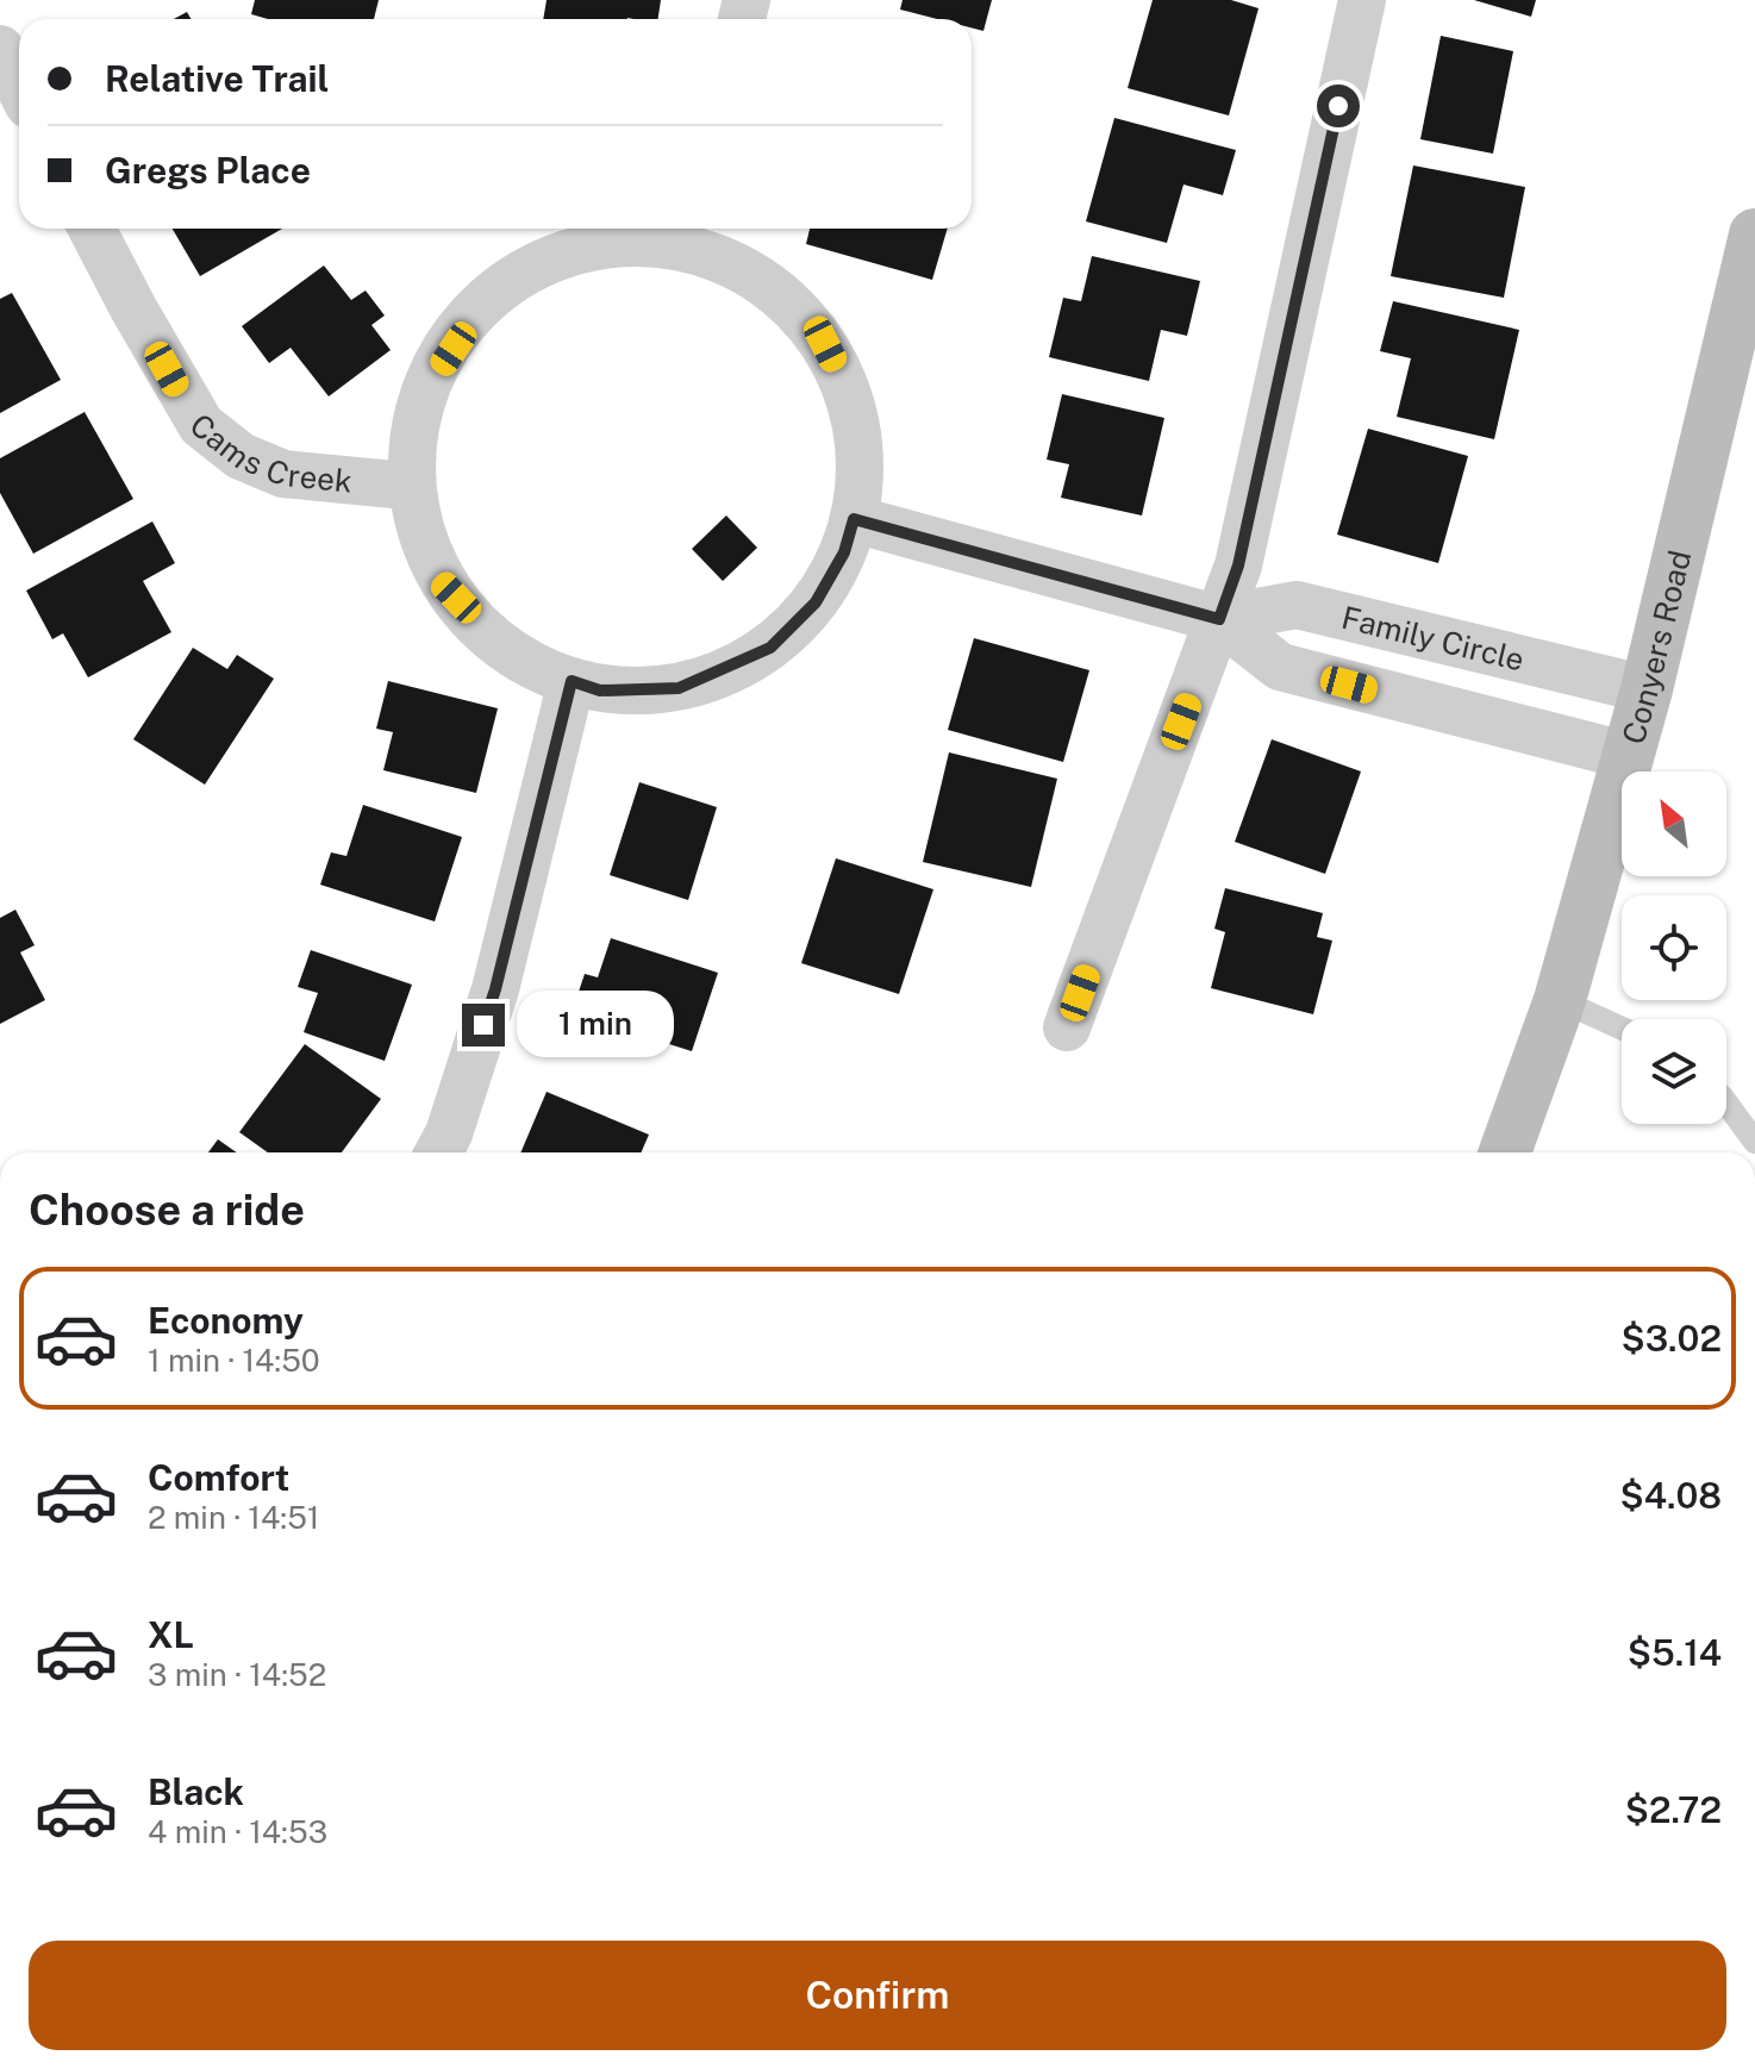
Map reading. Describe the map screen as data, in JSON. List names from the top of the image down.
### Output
{
  "streets": {
    "main road": ["Conyers Road"],
    "street": ["Cams Creek", "Family Circle"]
  },
  "crossings": [
    ["Family Circle", "Conyers Road"]
  ],
  "north": "top left",
  "page": {
    "banner": ["Relative Trail", "Gregs Place"],
    "bubble": "1 min",
    "heading": "Choose a ride",
    "list": [
      {
        "name": "Economy",
        "note": "1 min · 14:50",
        "value": "$3.02"
      },
      {
        "name": "Comfort",
        "note": "2 min · 14:51",
        "value": "$4.08"
      },
      {
        "name": "XL",
        "note": "3 min · 14:52",
        "value": "$5.14"
      },
      {
        "name": "Black",
        "note": "4 min · 14:53",
        "value": "$2.72"
      }
    ],
    "buttons": "Confirm"
  }
}
